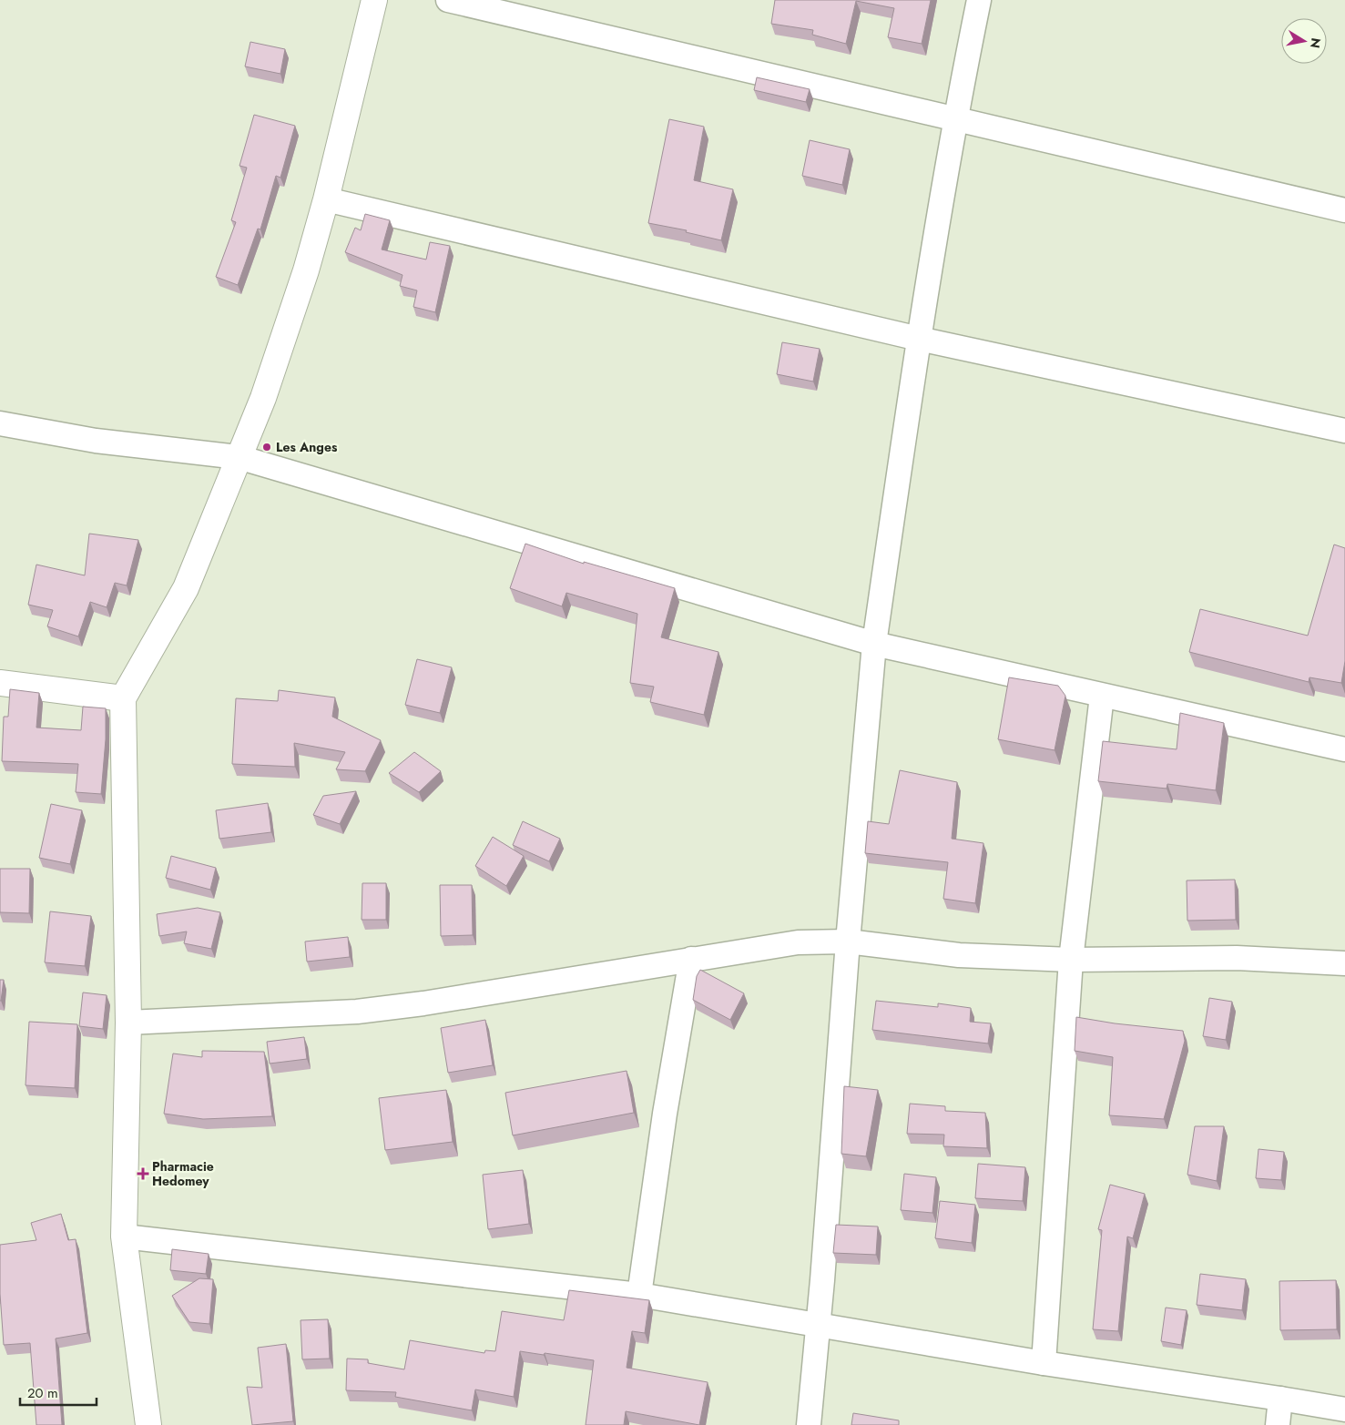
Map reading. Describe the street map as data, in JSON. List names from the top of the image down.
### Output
{
  "places": {
    "other": ["Les Anges"],
    "health": ["Pharmacie Hedomey"]
  },
  "scale_bar": "20 m",
  "north": "right"
}
